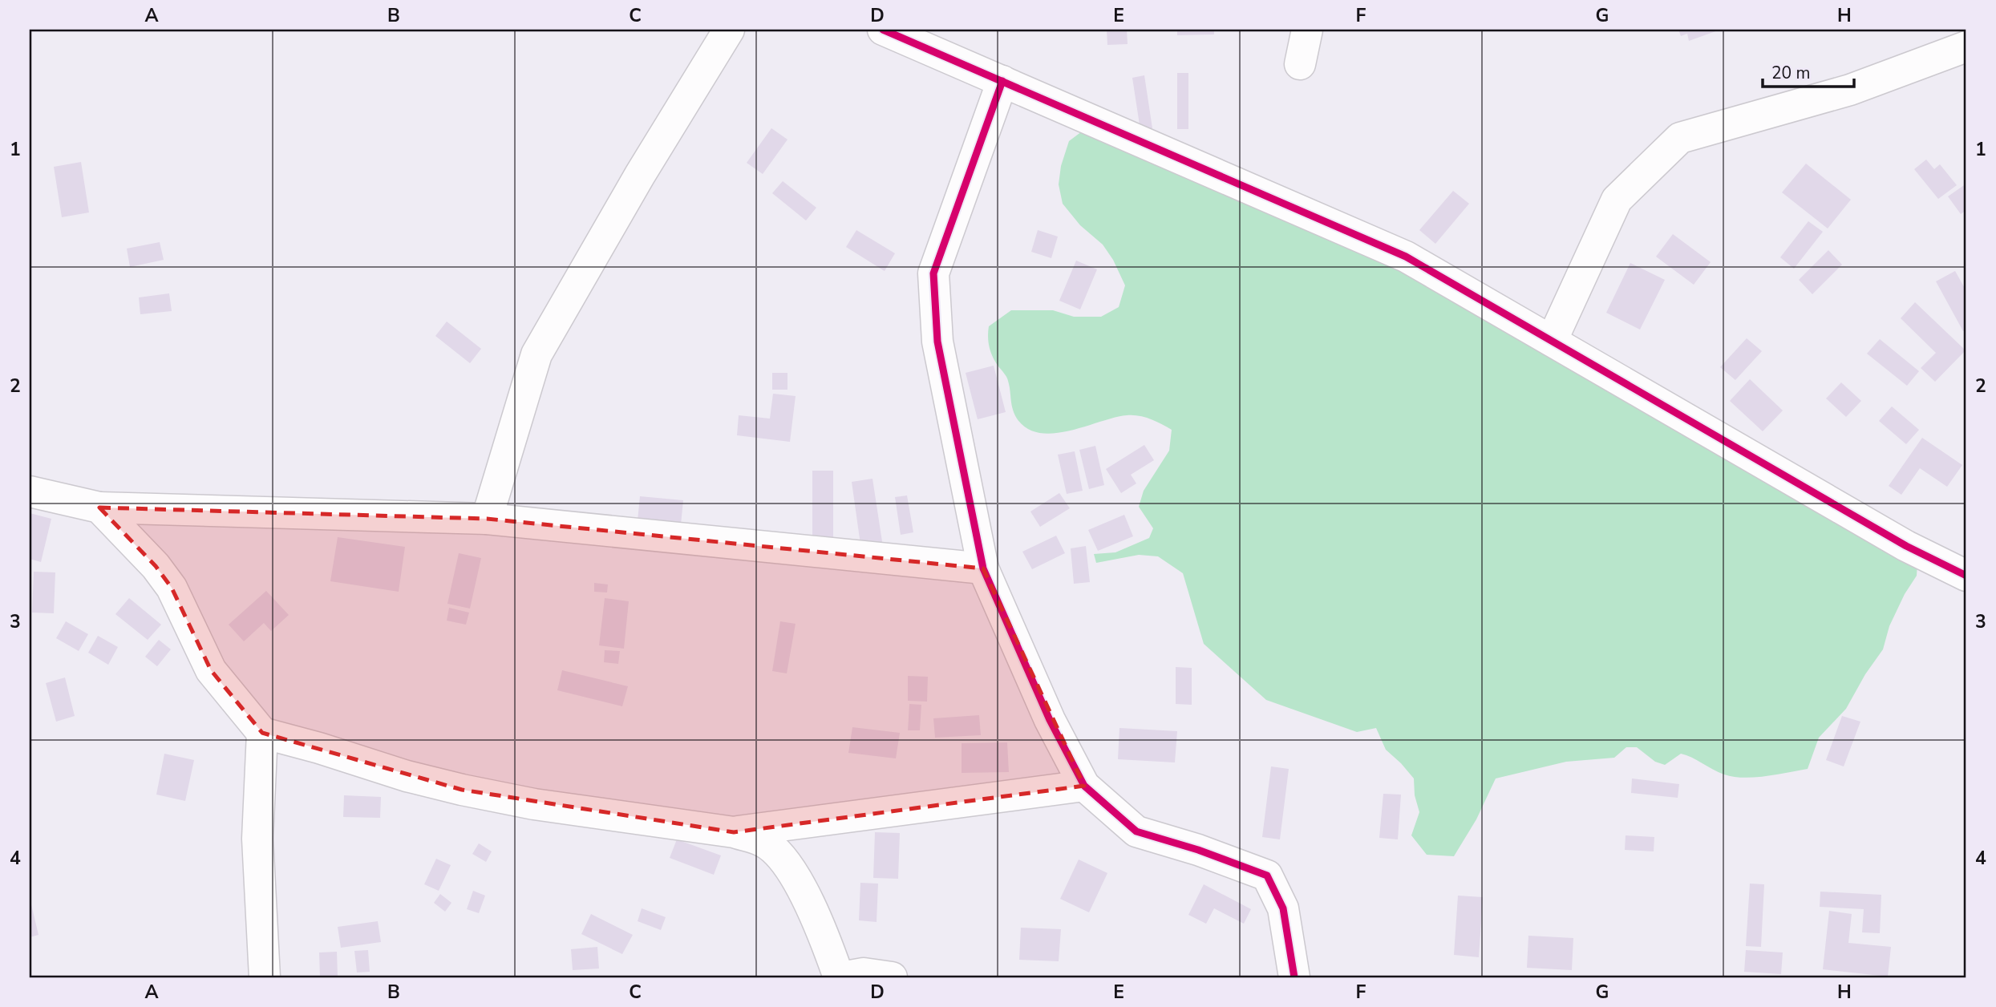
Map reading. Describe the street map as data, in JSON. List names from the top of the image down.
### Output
{
  "scale_bar": "20 m",
  "grid": {
    "columns": [
      "A",
      "B",
      "C",
      "D",
      "E",
      "F",
      "G",
      "H"
    ],
    "rows": [
      "1",
      "2",
      "3",
      "4"
    ]
  }
}
